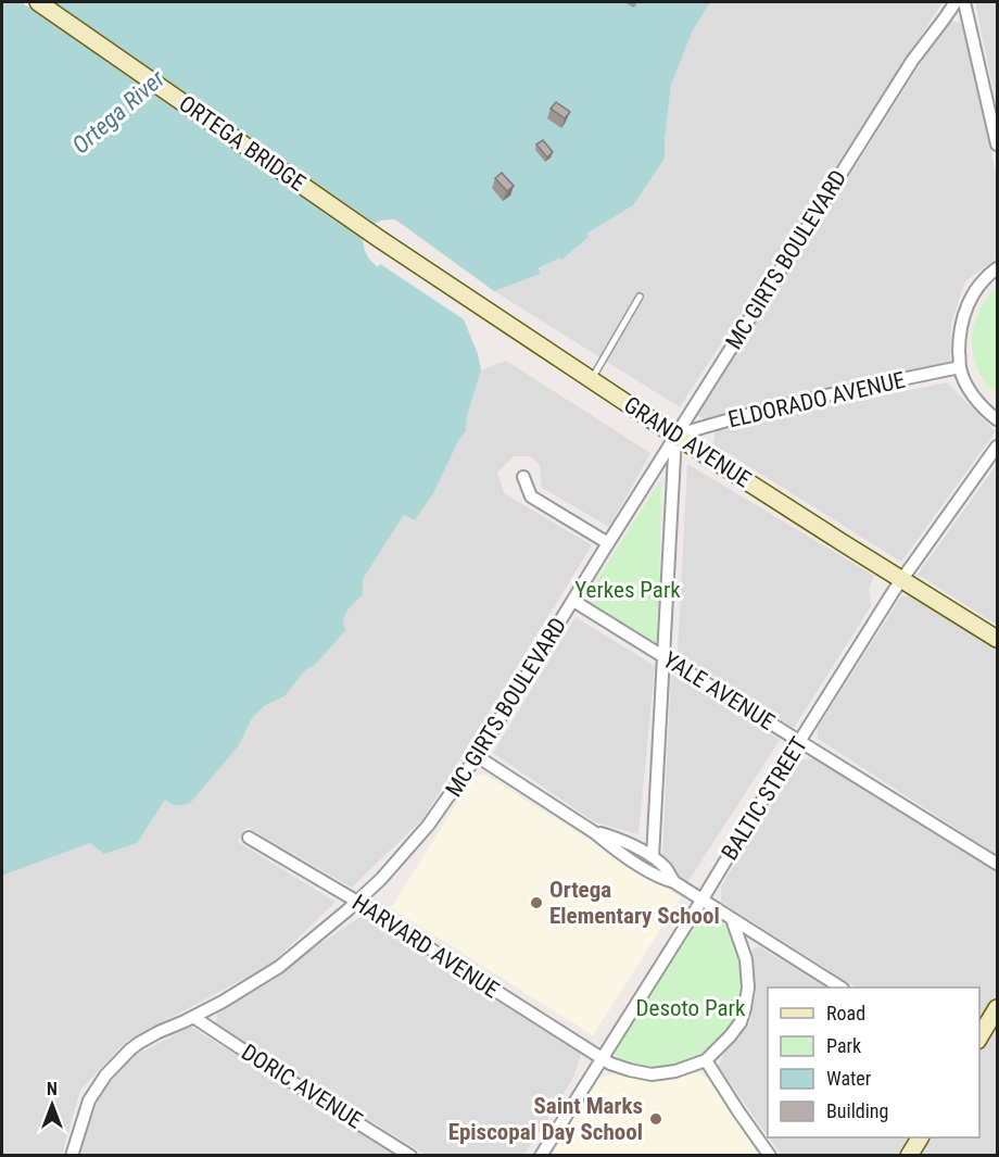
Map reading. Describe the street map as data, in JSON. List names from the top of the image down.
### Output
{
  "streets": {
    "main road": ["ORTEGA BRIDGE", "GRAND AVENUE"],
    "street": [
      "MC GIRTS BOULEVARD",
      "ELDORADO AVENUE",
      "YALE AVENUE",
      "BALTIC STREET",
      "HARVARD AVENUE",
      "DORIC AVENUE"
    ]
  },
  "crossings": [
    ["ORTEGA BRIDGE", "GRAND AVENUE"],
    ["MC GIRTS BOULEVARD", "ELDORADO AVENUE"],
    ["MC GIRTS BOULEVARD", "GRAND AVENUE"],
    ["MC GIRTS BOULEVARD", "YALE AVENUE"],
    ["MC GIRTS BOULEVARD", "HARVARD AVENUE"],
    ["MC GIRTS BOULEVARD", "DORIC AVENUE"],
    ["ELDORADO AVENUE", "GRAND AVENUE"],
    ["GRAND AVENUE", "BALTIC STREET"],
    ["YALE AVENUE", "BALTIC STREET"],
    ["BALTIC STREET", "HARVARD AVENUE"]
  ],
  "water": ["Ortega River"],
  "parks": ["Yerkes Park", "Desoto Park"],
  "places": ["Ortega Elementary School", "Saint Marks Episcopal Day School"],
  "legend": [
    "Road",
    "Park",
    "Water",
    "Building"
  ],
  "north": "top"
}
